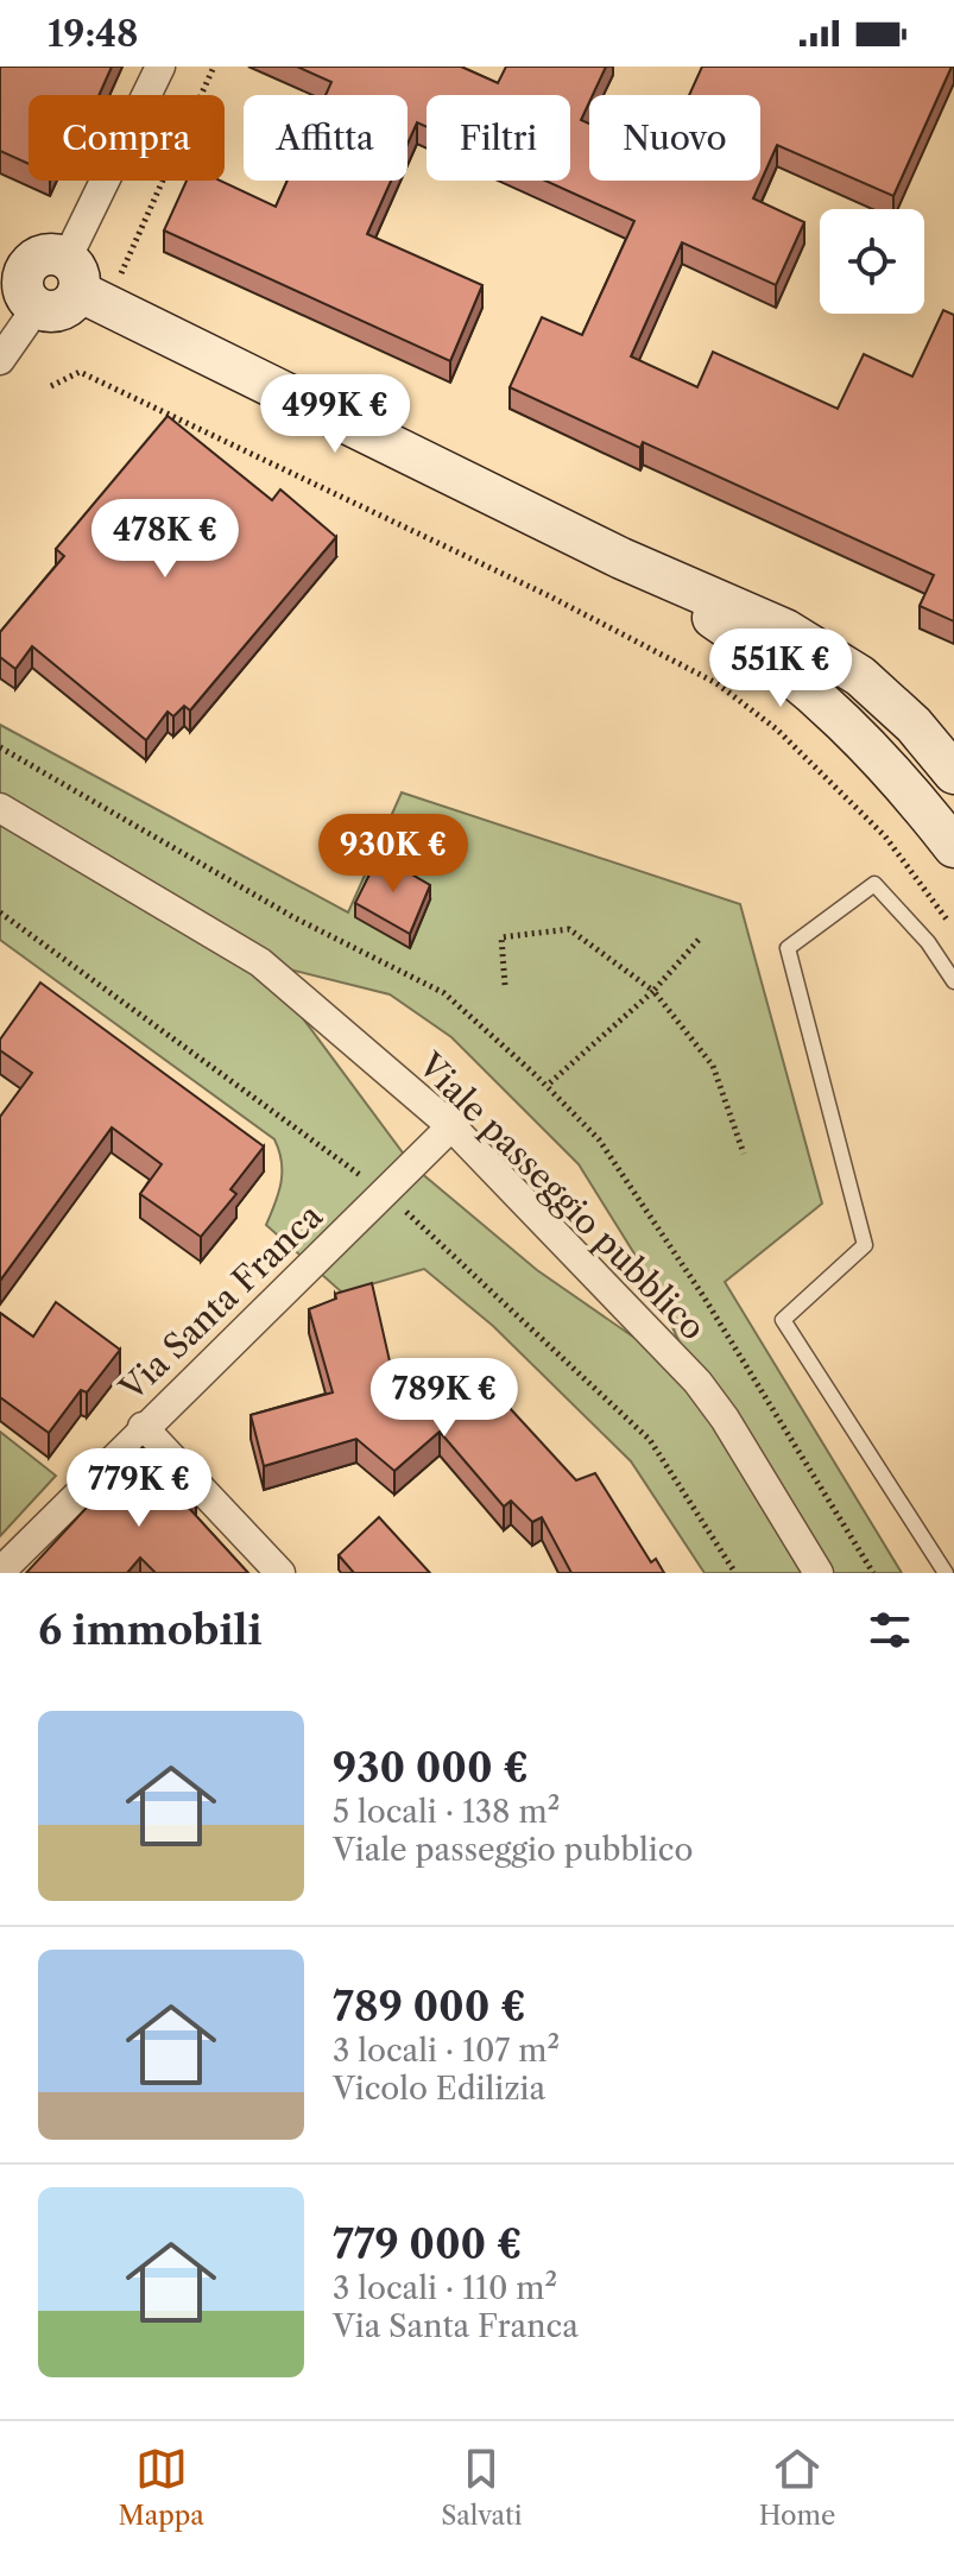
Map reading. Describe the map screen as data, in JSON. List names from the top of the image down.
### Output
{
  "streets": {
    "street": ["Viale passeggio pubblico", "Via Santa Franca"]
  },
  "crossings": [
    ["Viale passeggio pubblico", "Via Santa Franca"]
  ],
  "page": {
    "status": "19:48",
    "chip": [
      "Compra",
      "Affitta",
      "Filtri",
      "Nuovo"
    ],
    "price": [
      "499K €",
      "478K €",
      "551K €",
      "930K €",
      "789K €",
      "779K €"
    ],
    "heading": "6 immobili",
    "list": [
      {
        "name": "930 000 €",
        "note": "5 locali · 138 m² · Viale passeggio pubblico"
      },
      {
        "name": "789 000 €",
        "note": "3 locali · 107 m² · Vicolo Edilizia"
      },
      {
        "name": "779 000 €",
        "note": "3 locali · 110 m² · Via Santa Franca"
      }
    ],
    "tabs": ["Mappa", "Salvati", "Home"]
  }
}
